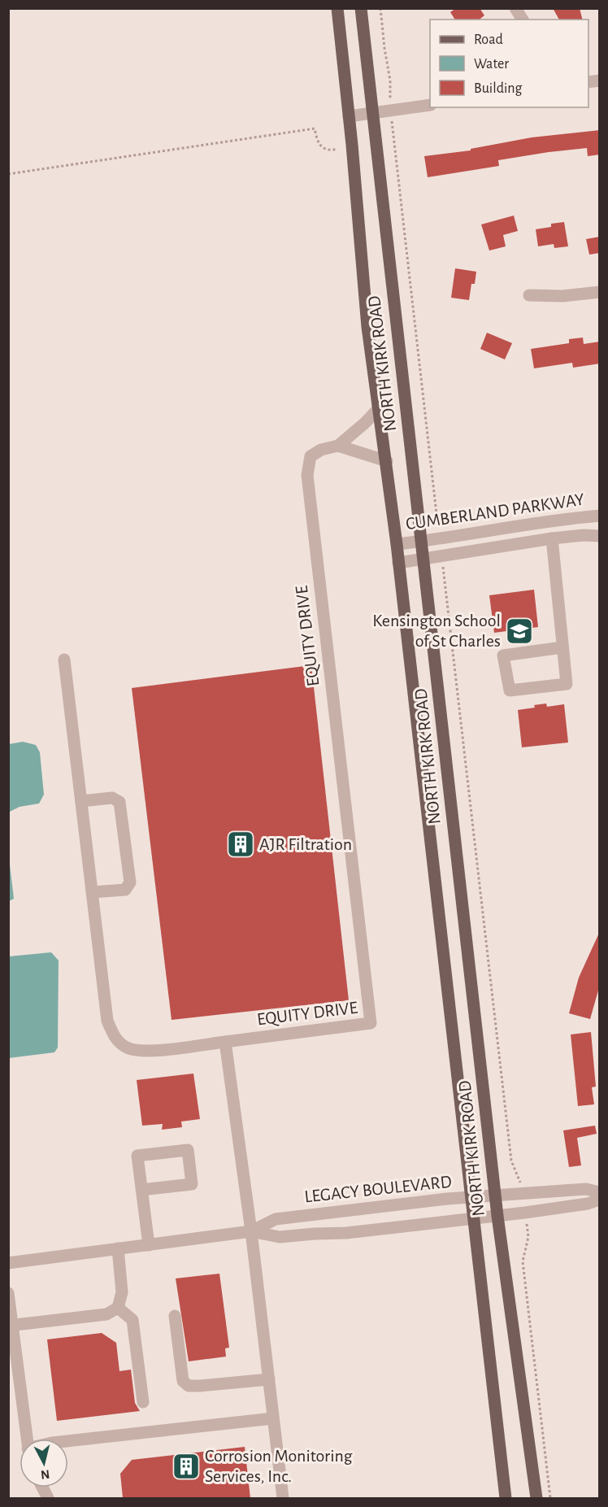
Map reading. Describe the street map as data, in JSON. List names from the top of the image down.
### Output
{
  "streets": {
    "main road": ["NORTH KIRK ROAD"],
    "street": ["CUMBERLAND PARKWAY", "EQUITY DRIVE", "LEGACY BOULEVARD"]
  },
  "crossings": [
    ["NORTH KIRK ROAD", "CUMBERLAND PARKWAY"],
    ["NORTH KIRK ROAD", "EQUITY DRIVE"],
    ["NORTH KIRK ROAD", "LEGACY BOULEVARD"]
  ],
  "places": {
    "school or university": ["Kensington School of St Charles"],
    "building": ["AJR Filtration", "Corrosion Monitoring Services, Inc."]
  },
  "legend": ["Road", "Water", "Building"],
  "north": "bottom"
}
